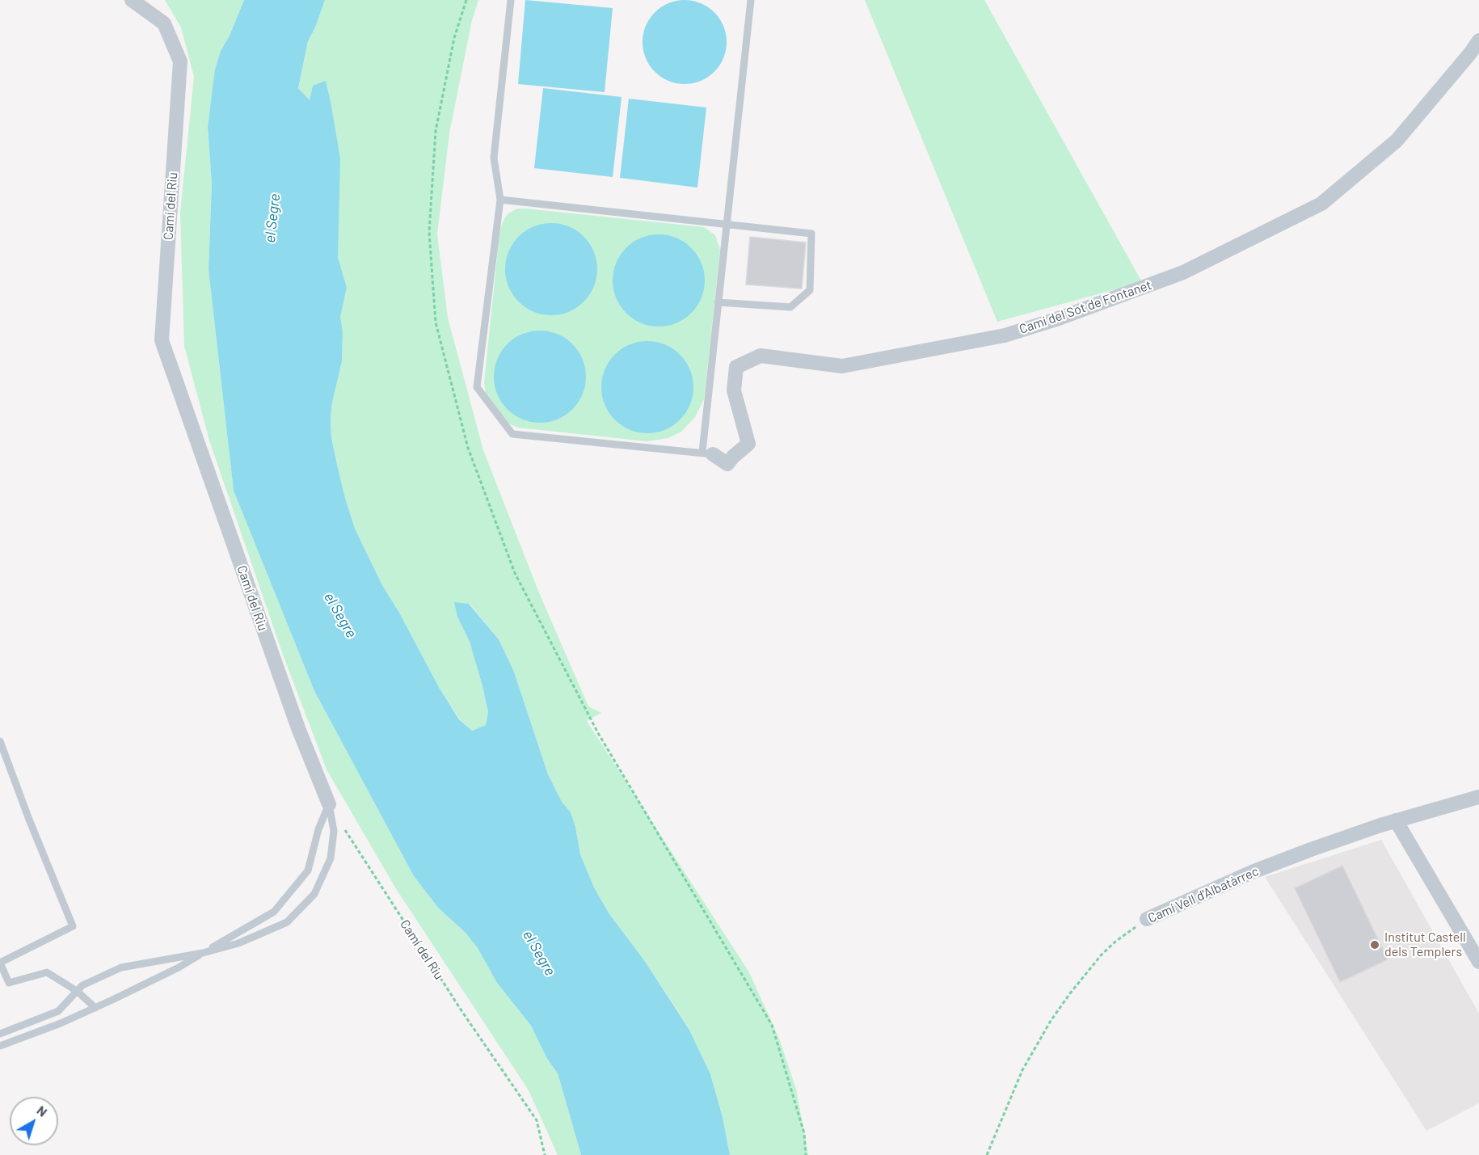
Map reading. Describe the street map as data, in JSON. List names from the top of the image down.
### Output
{
  "streets": {
    "street": ["Camí del Riu", "Camí del Sot de Fontanet", "Camí Vell d'Albatàrrec"]
  },
  "water": ["el Segre"],
  "places": ["Institut Castell dels Templers"],
  "north": "top right"
}
